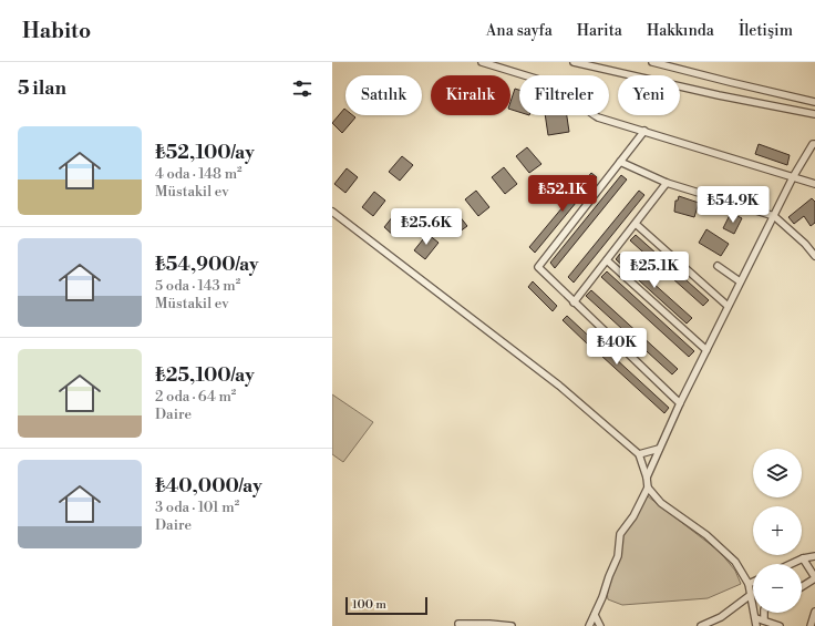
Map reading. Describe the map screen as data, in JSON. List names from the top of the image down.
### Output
{
  "scale_bar": "100 m",
  "page": {
    "header": "Habito",
    "nav": [
      "Ana sayfa",
      "Harita",
      "Hakkında",
      "İletişim"
    ],
    "heading": "5 ilan",
    "chip": [
      "Satılık",
      "Kiralık",
      "Filtreler",
      "Yeni"
    ],
    "list": [
      {
        "name": "₺52,100/ay",
        "note": "4 oda · 148 m² · Müstakil ev"
      },
      {
        "name": "₺54,900/ay",
        "note": "5 oda · 143 m² · Müstakil ev"
      },
      {
        "name": "₺25,100/ay",
        "note": "2 oda · 64 m² · Daire"
      },
      {
        "name": "₺40,000/ay",
        "note": "3 oda · 101 m² · Daire"
      }
    ],
    "price": [
      "₺52.1K",
      "₺54.9K",
      "₺25.6K",
      "₺25.1K",
      "₺40K"
    ],
    "map_buttons": ["+", "−"],
    "scale": "100 m"
  }
}
